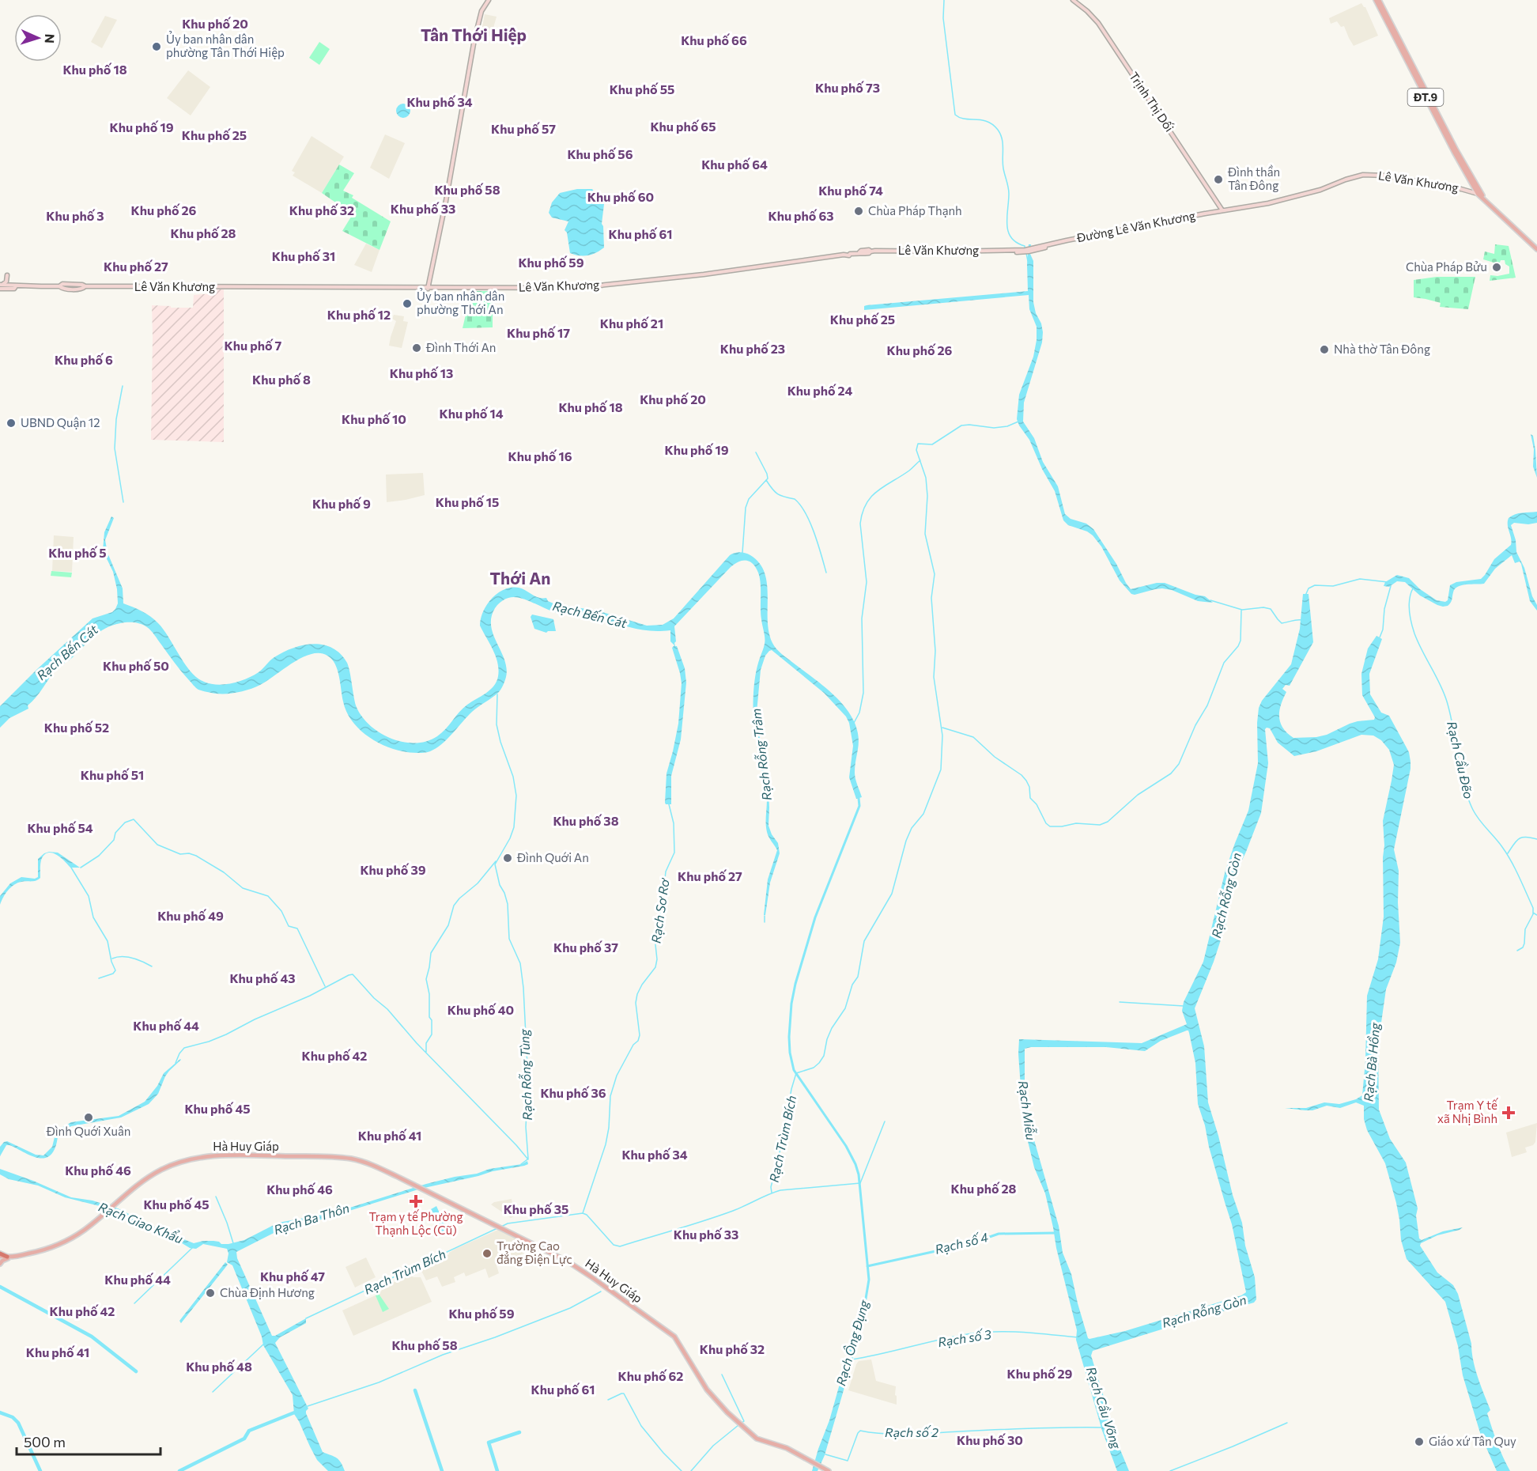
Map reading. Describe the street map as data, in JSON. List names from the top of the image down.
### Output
{
  "streets": {
    "main road": [
      "ĐT.9",
      "Trịnh Thị Dối",
      "Lê Văn Khương",
      "Đường Lê Văn Khương",
      "Hà Huy Giáp"
    ]
  },
  "crossings": [
    ["ĐT.9", "Lê Văn Khương"],
    ["Trịnh Thị Dối", "Lê Văn Khương"],
    ["Trịnh Thị Dối", "Đường Lê Văn Khương"],
    ["Lê Văn Khương", "Đường Lê Văn Khương"]
  ],
  "districts": [
    "Khu phố 20",
    "Tân Thới Hiệp",
    "Khu phố 66",
    "Khu phố 18",
    "Khu phố 73",
    "Khu phố 55",
    "Khu phố 34",
    "Khu phố 65",
    "Khu phố 19",
    "Khu phố 57",
    "Khu phố 25",
    "Khu phố 56",
    "Khu phố 64",
    "Khu phố 58",
    "Khu phố 74",
    "Khu phố 60",
    "Khu phố 33",
    "Khu phố 26",
    "Khu phố 32",
    "Khu phố 3",
    "Khu phố 63",
    "Khu phố 28",
    "Khu phố 61",
    "Khu phố 31",
    "Khu phố 59",
    "Khu phố 27",
    "Khu phố 12",
    "Khu phố 25",
    "Khu phố 21",
    "Khu phố 17",
    "Khu phố 7",
    "Khu phố 23",
    "Khu phố 26",
    "Khu phố 6",
    "Khu phố 13",
    "Khu phố 8",
    "Khu phố 24",
    "Khu phố 20",
    "Khu phố 18",
    "Khu phố 14",
    "Khu phố 10",
    "Khu phố 19",
    "Khu phố 16",
    "Khu phố 15",
    "Khu phố 9",
    "Khu phố 5",
    "Thới An",
    "Khu phố 50",
    "Khu phố 52",
    "Khu phố 51",
    "Khu phố 38",
    "Khu phố 54",
    "Khu phố 39",
    "Khu phố 27",
    "Khu phố 49",
    "Khu phố 37",
    "Khu phố 43",
    "Khu phố 40",
    "Khu phố 44",
    "Khu phố 42",
    "Khu phố 36",
    "Khu phố 45",
    "Khu phố 41",
    "Khu phố 34",
    "Khu phố 46",
    "Khu phố 28",
    "Khu phố 46",
    "Khu phố 45",
    "Khu phố 35",
    "Khu phố 33",
    "Khu phố 47",
    "Khu phố 44",
    "Khu phố 42",
    "Khu phố 59",
    "Khu phố 58",
    "Khu phố 32",
    "Khu phố 41",
    "Khu phố 48",
    "Khu phố 29",
    "Khu phố 62",
    "Khu phố 61",
    "Khu phố 30"
  ],
  "water": [
    "Rạch Bến Cát",
    "Rạch Rỗng Trâm",
    "Rạch Cầu Đẽo",
    "Rạch Rỗng Gòn",
    "Rạch Sơ Rơ",
    "Rạch Bà Hồng",
    "Rạch Rỗng Tùng",
    "Rạch Miễu",
    "Rạch Trùm Bích",
    "Rạch Ba Thôn",
    "Rạch Giao Khẩu",
    "Rạch số 4",
    "Rạch số 3",
    "Rạch Ông Đụng",
    "Rạch Cầu Võng",
    "Rạch số 2"
  ],
  "places": {
    "other": [
      "Ủy ban nhân dân phường Tân Thới Hiệp",
      "Đình thần Tân Đông",
      "Chùa Pháp Thạnh",
      "Chùa Pháp Bửu",
      "Ủy ban nhân dân phường Thới An",
      "Đình Thới An",
      "Nhà thờ Tân Đông",
      "UBND Quận 12",
      "Đình Quới An",
      "Đình Quới Xuân",
      "Trường Cao đẳng Điện Lực",
      "Chùa Định Hương",
      "Giáo xứ Tân Quy"
    ],
    "health": ["Trạm Y tế xã Nhị Bình", "Trạm y tế Phường Thạnh Lộc (Cũ)"]
  },
  "scale_bar": "500 m",
  "north": "right"
}
